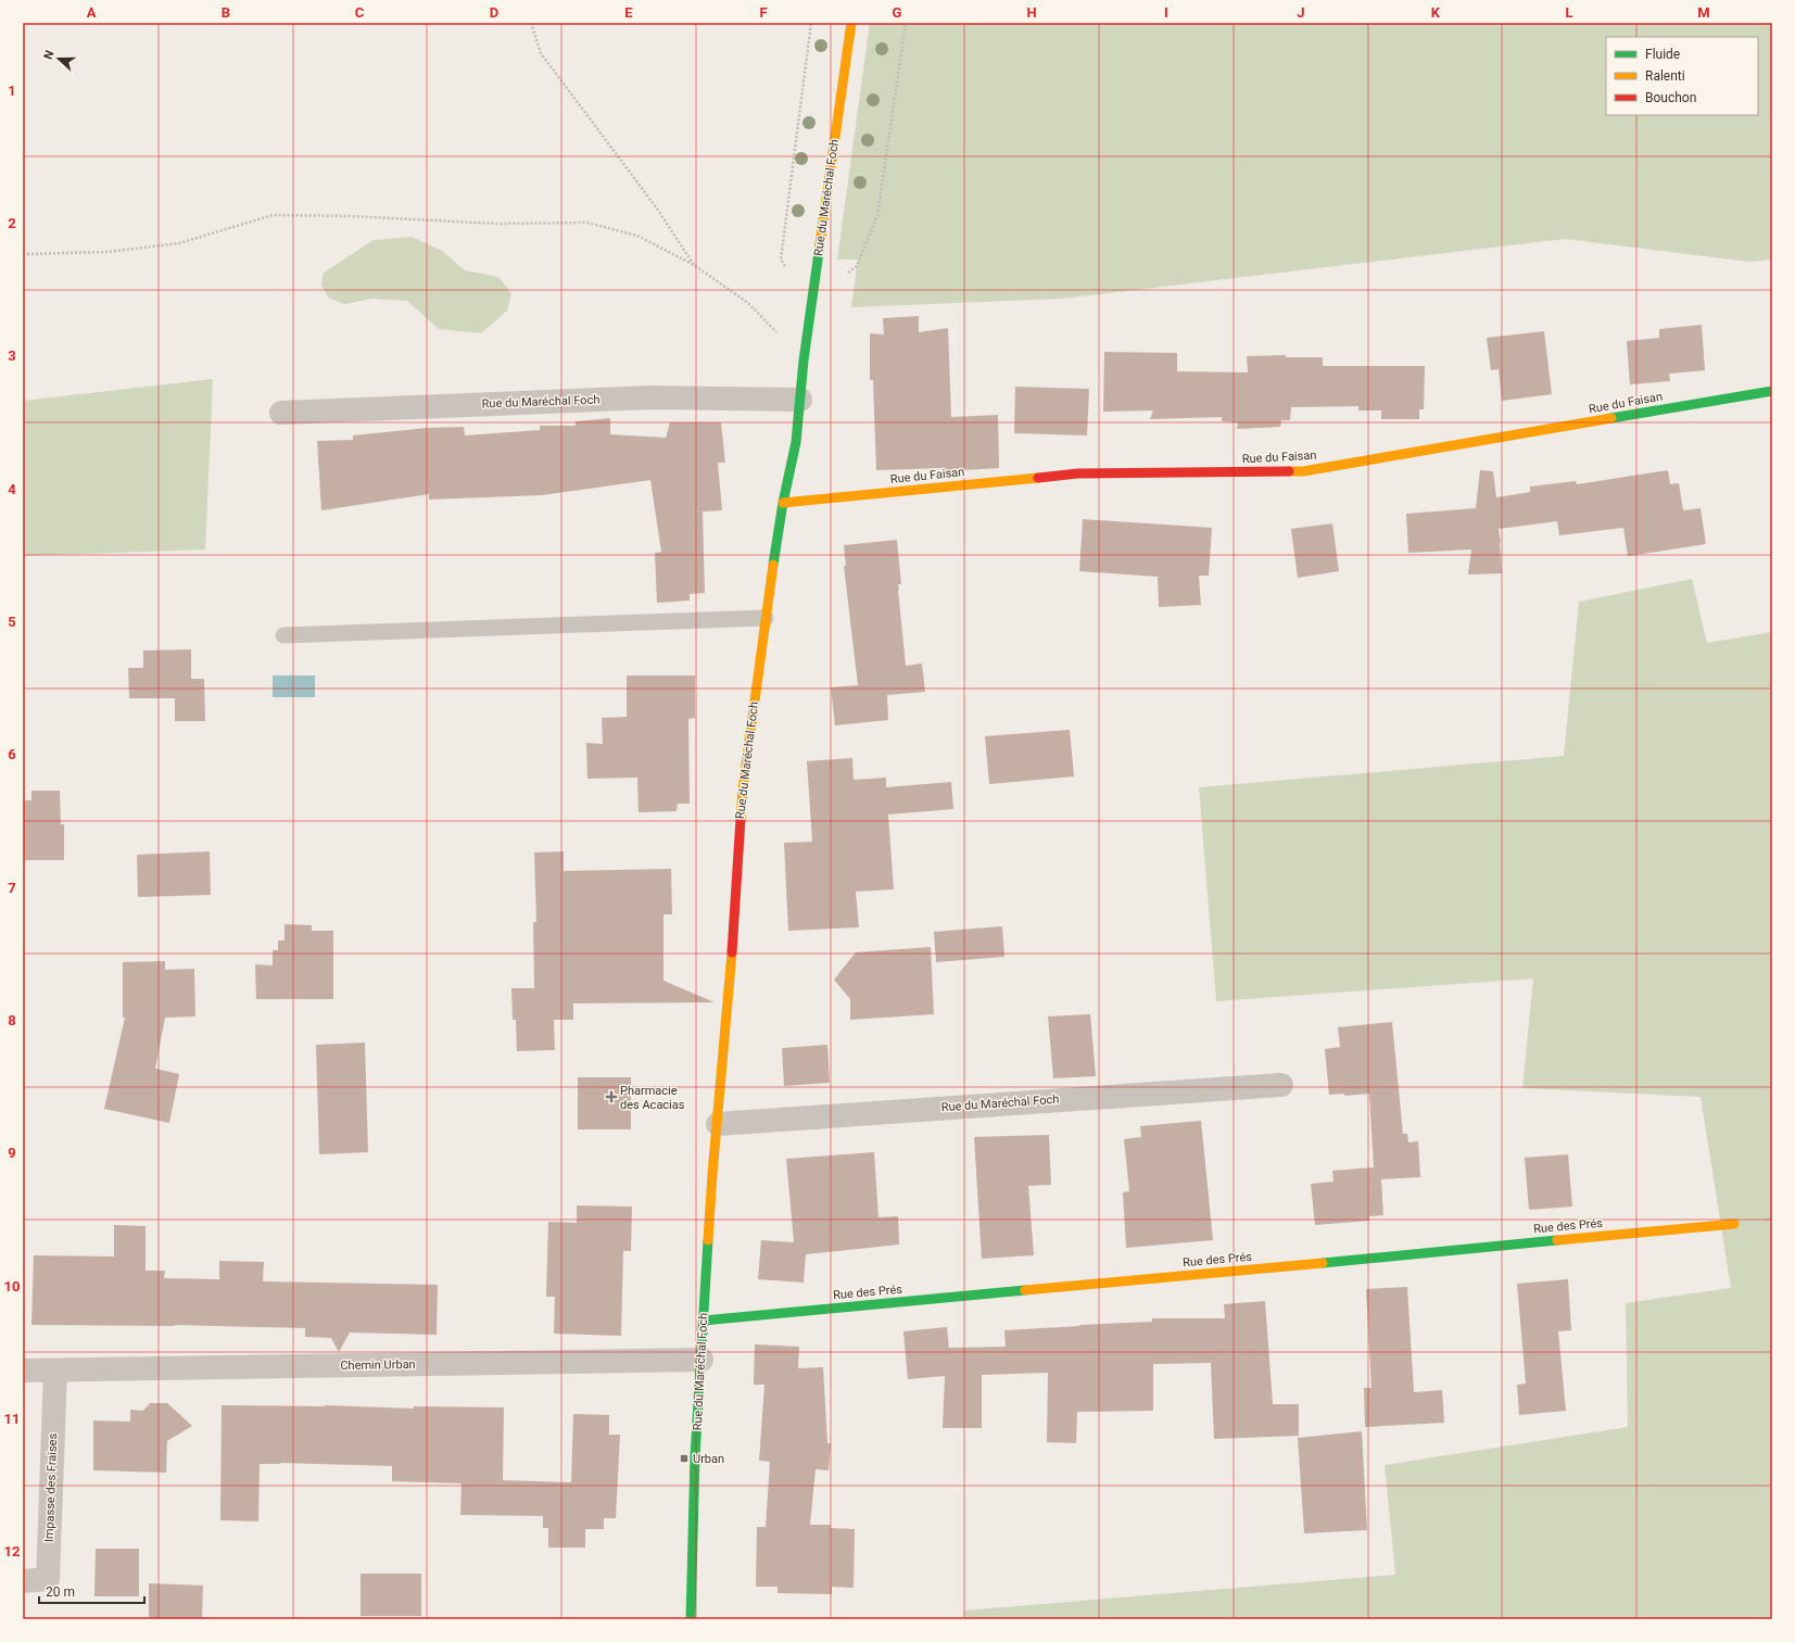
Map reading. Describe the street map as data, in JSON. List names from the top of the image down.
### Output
{
  "streets": {
    "street": [
      "Rue du Maréchal Foch",
      "Rue du Faisan",
      "Rue des Prés",
      "Chemin Urban",
      "Impasse des Fraises"
    ]
  },
  "crossings": [
    ["Rue du Maréchal Foch", "Rue du Faisan"],
    ["Rue du Maréchal Foch", "Rue des Prés"],
    ["Rue du Maréchal Foch", "Chemin Urban"],
    ["Chemin Urban", "Impasse des Fraises"]
  ],
  "places": {
    "health": ["Pharmacie des Acacias"],
    "transit": ["Urban"]
  },
  "legend": ["Fluide", "Ralenti", "Bouchon"],
  "scale_bar": "20 m",
  "north": "left",
  "grid": {
    "columns": [
      "A",
      "B",
      "C",
      "D",
      "E",
      "F",
      "G",
      "H",
      "I",
      "J",
      "K",
      "L",
      "M"
    ],
    "rows": [
      "1",
      "2",
      "3",
      "4",
      "5",
      "6",
      "7",
      "8",
      "9",
      "10",
      "11",
      "12"
    ]
  }
}
